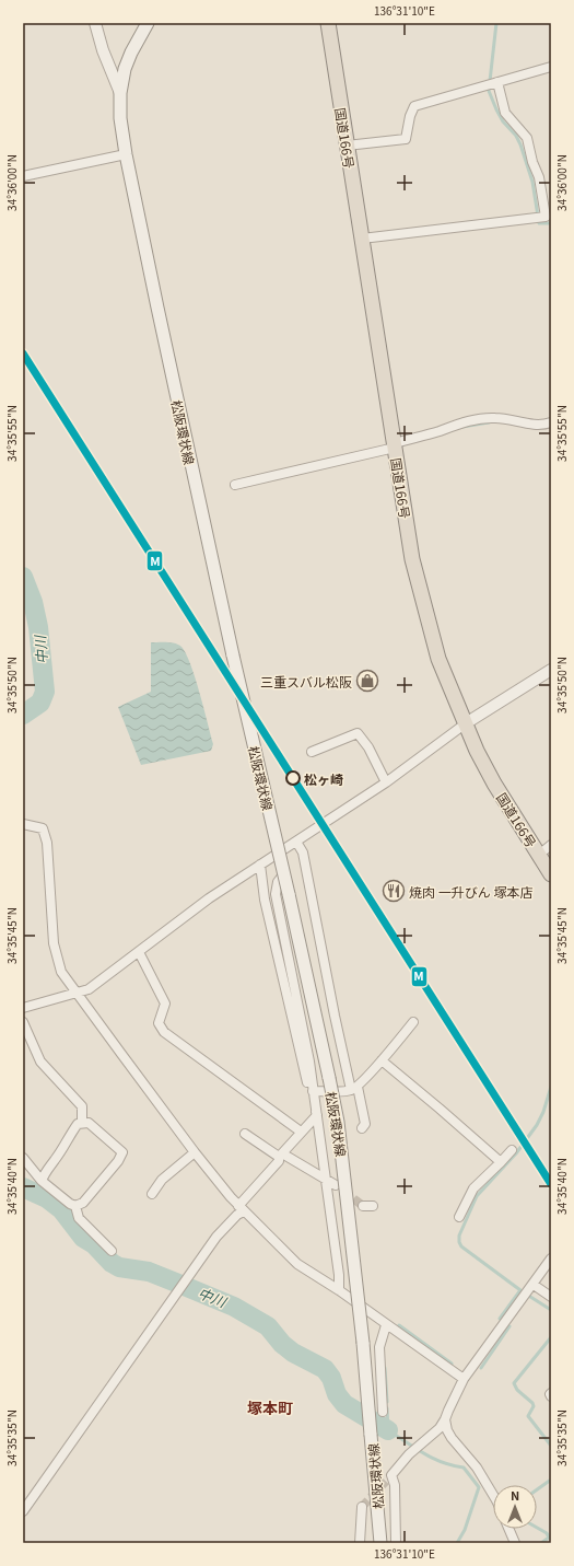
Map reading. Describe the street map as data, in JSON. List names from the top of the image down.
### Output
{
  "streets": {
    "highway": ["国道166号"],
    "main road": ["松阪環状線"]
  },
  "districts": ["塚本町"],
  "water": ["中川"],
  "places": {
    "shop": ["三重スバル松阪"],
    "other": ["松ヶ崎"],
    "restaurant": ["焼肉 一升びん 塚本店"]
  },
  "lines": ["transit line M"],
  "north": "top",
  "coordinates": [
    "136°31'10\"E",
    "34°36'00\"N",
    "34°35'55\"N",
    "34°35'50\"N",
    "34°35'45\"N",
    "34°35'40\"N",
    "34°35'35\"N"
  ]
}
